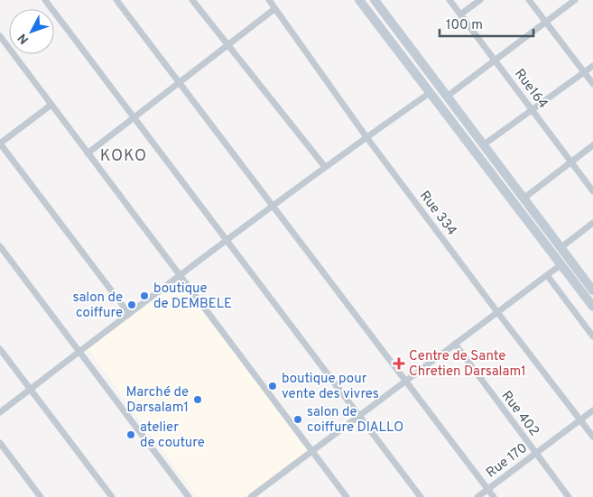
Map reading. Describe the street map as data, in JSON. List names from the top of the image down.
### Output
{
  "streets": {
    "street": [
      "Rue164",
      "Rue 334",
      "Rue 402",
      "Rue 170"
    ]
  },
  "crossings": [
    ["Rue 334", "Rue 170"],
    ["Rue 402", "Rue 170"]
  ],
  "districts": ["KOKO"],
  "places": {
    "other": [
      "boutique de DEMBELE",
      "salon de coiffure",
      "boutique pour vente des vivres",
      "Marché de Darsalam1",
      "salon de coiffure DIALLO",
      "atelier de couture"
    ],
    "health": ["Centre de Sante Chretien Darsalam1"]
  },
  "scale_bar": "100 m",
  "north": "bottom left"
}
